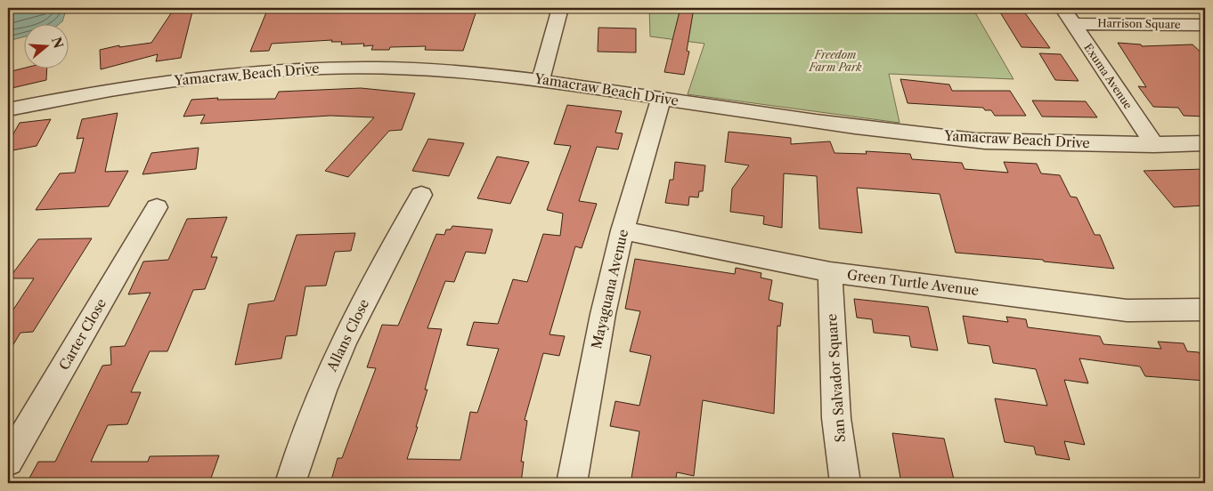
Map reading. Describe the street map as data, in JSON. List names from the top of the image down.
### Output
{
  "streets": {
    "street": [
      "Harrison Square",
      "Yamacraw Beach Drive",
      "Exuma Avenue",
      "Green Turtle Avenue",
      "Mayaguana Avenue",
      "Carter Close",
      "Allans Close",
      "San Salvador Square"
    ]
  },
  "crossings": [
    ["Harrison Square", "Exuma Avenue"],
    ["Yamacraw Beach Drive", "Exuma Avenue"],
    ["Yamacraw Beach Drive", "Mayaguana Avenue"],
    ["Green Turtle Avenue", "Mayaguana Avenue"],
    ["Green Turtle Avenue", "San Salvador Square"]
  ],
  "parks": ["Freedom Farm Park"],
  "north": "right"
}
